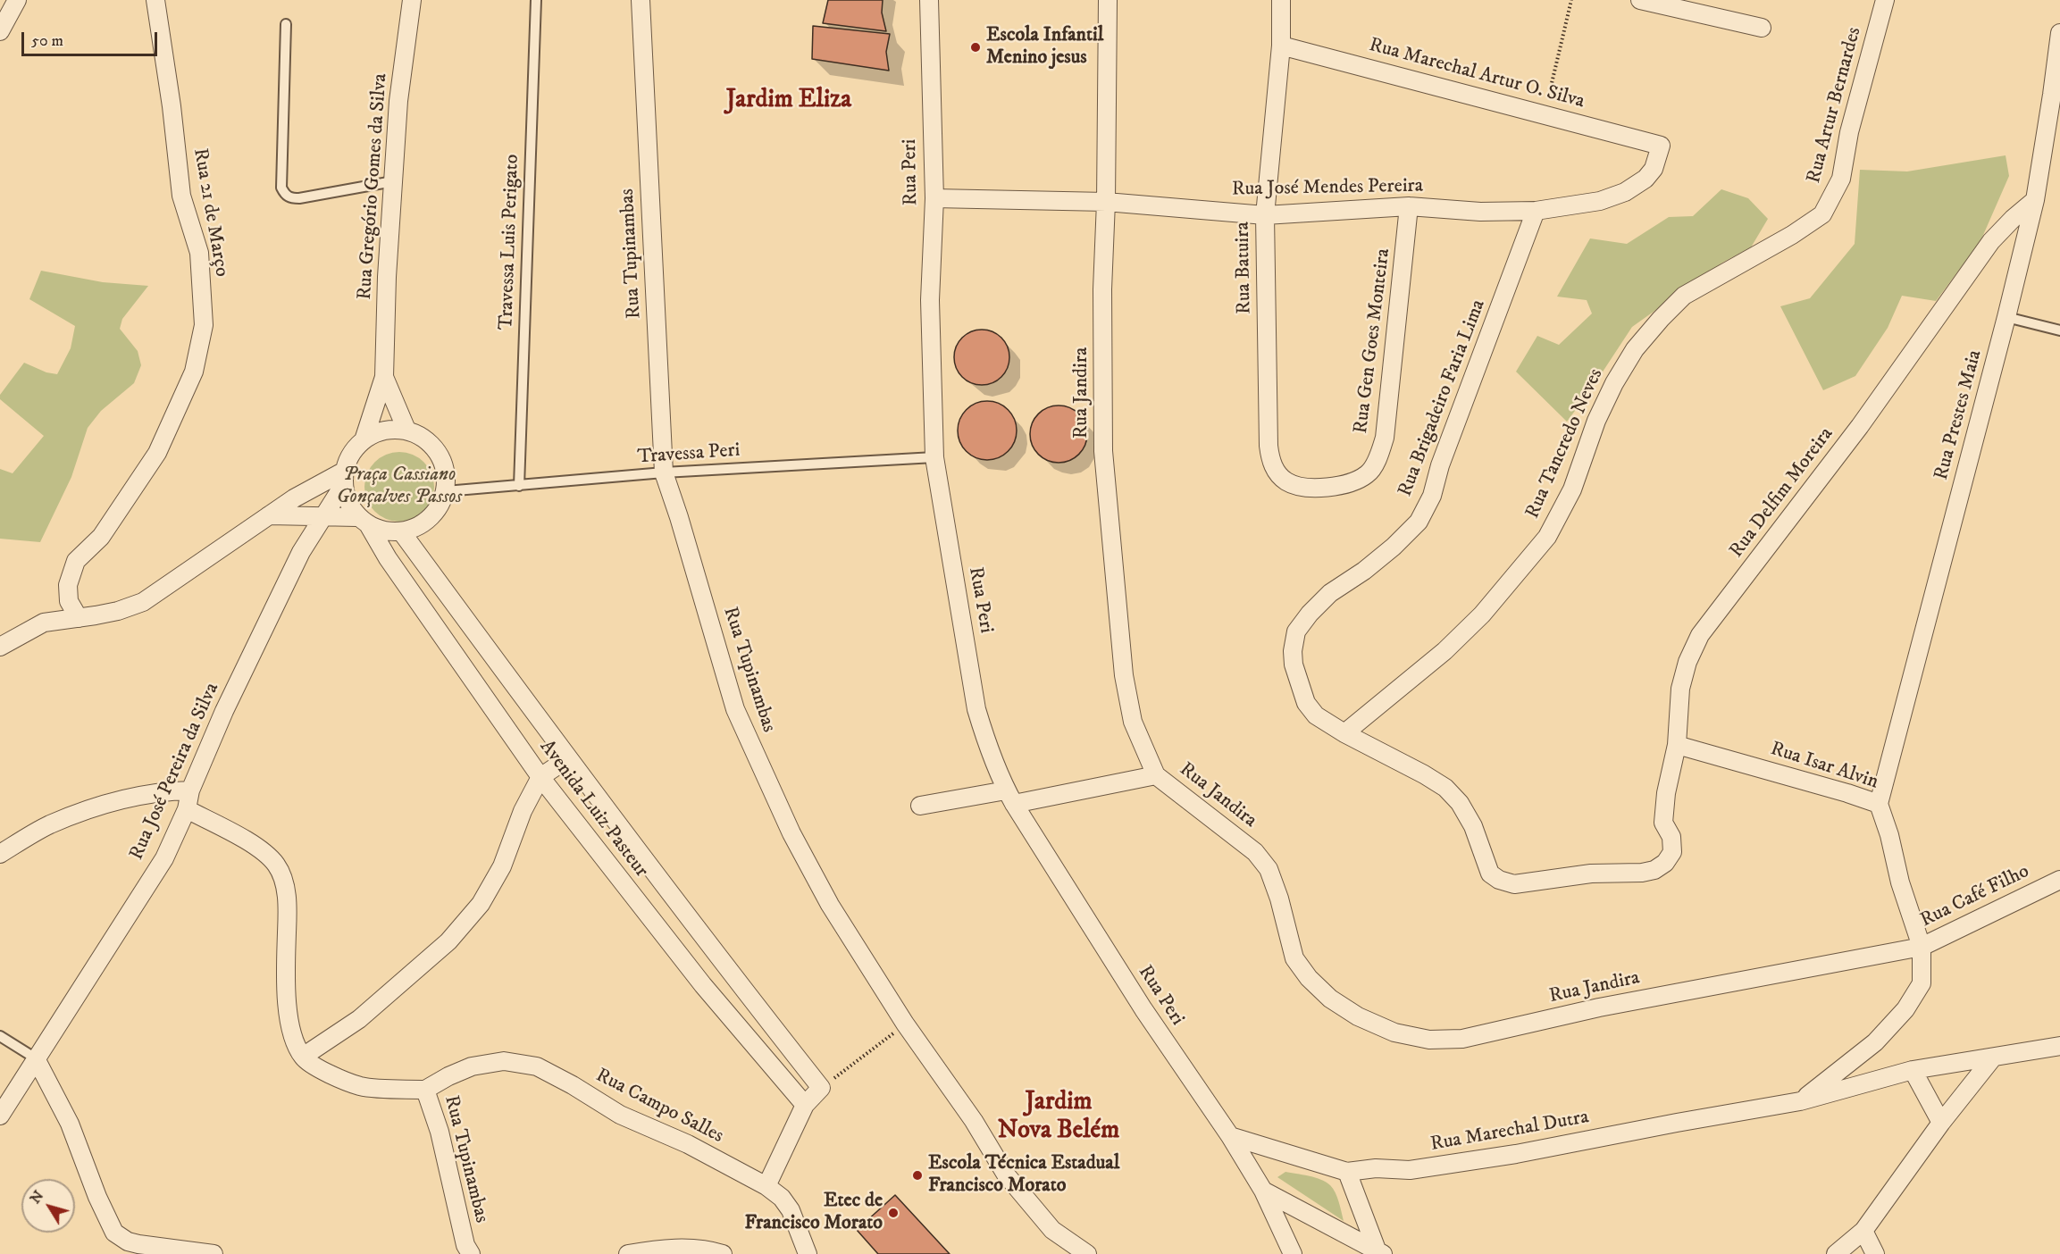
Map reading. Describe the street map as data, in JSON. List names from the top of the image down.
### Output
{
  "streets": {
    "street": [
      "Rua Marechal Artur O. Silva",
      "Rua Artur Bernardes",
      "Rua Peri",
      "Rua Gregório Gomes da Silva",
      "Rua José Mendes Pereira",
      "Rua 21 de Março",
      "Rua Tupinambas",
      "Rua Batuira",
      "Rua Gen Goes Monteira",
      "Rua Jandira",
      "Rua Brigadeiro Faria Lima",
      "Rua Prestes Maia",
      "Rua Tancredo Neves",
      "Rua Delfim Moreira",
      "Rua Isar Alvin",
      "Rua José Pereira da Silva",
      "Avenida Luiz Pasteur",
      "Rua Café Filho",
      "Rua Campo Salles",
      "Rua Marechal Dutra"
    ],
    "lane": ["Travessa Luis Perigato", "Travessa Peri"]
  },
  "crossings": [
    ["Rua Marechal Artur O. Silva", "Rua José Mendes Pereira"],
    ["Rua Marechal Artur O. Silva", "Rua Batuira"],
    ["Rua Artur Bernardes", "Rua Tancredo Neves"],
    ["Rua Peri", "Rua José Mendes Pereira"],
    ["Rua Peri", "Travessa Peri"],
    ["Rua Peri", "Rua Marechal Dutra"],
    ["Rua Gregório Gomes da Silva", "Travessa Peri"],
    ["Rua Gregório Gomes da Silva", "Rua José Pereira da Silva"],
    ["Rua Gregório Gomes da Silva", "Avenida Luiz Pasteur"],
    ["Rua José Mendes Pereira", "Rua Batuira"],
    ["Rua José Mendes Pereira", "Rua Gen Goes Monteira"],
    ["Rua José Mendes Pereira", "Rua Jandira"],
    ["Rua José Mendes Pereira", "Rua Brigadeiro Faria Lima"],
    ["Travessa Luis Perigato", "Travessa Peri"],
    ["Rua Tupinambas", "Travessa Peri"],
    ["Rua Tupinambas", "Rua Campo Salles"],
    ["Rua Batuira", "Rua Gen Goes Monteira"],
    ["Rua Jandira", "Rua Isar Alvin"],
    ["Rua Jandira", "Rua Café Filho"],
    ["Rua Brigadeiro Faria Lima", "Rua Tancredo Neves"],
    ["Rua Brigadeiro Faria Lima", "Rua Delfim Moreira"],
    ["Rua Prestes Maia", "Rua Delfim Moreira"],
    ["Rua Prestes Maia", "Rua Isar Alvin"],
    ["Travessa Peri", "Rua José Pereira da Silva"],
    ["Travessa Peri", "Avenida Luiz Pasteur"],
    ["Rua Delfim Moreira", "Rua Isar Alvin"],
    ["Rua Isar Alvin", "Rua Café Filho"],
    ["Rua José Pereira da Silva", "Avenida Luiz Pasteur"],
    ["Rua Café Filho", "Rua Marechal Dutra"]
  ],
  "districts": ["Jardim Eliza", "Jardim Nova Belém"],
  "parks": ["Praça Cassiano Gonçalves Passos"],
  "places": ["Escola Infantil Menino jesus", "Escola Técnica Estadual Francisco Morato", "Etec de Francisco Morato"],
  "scale_bar": "50 m",
  "north": "top left"
}
